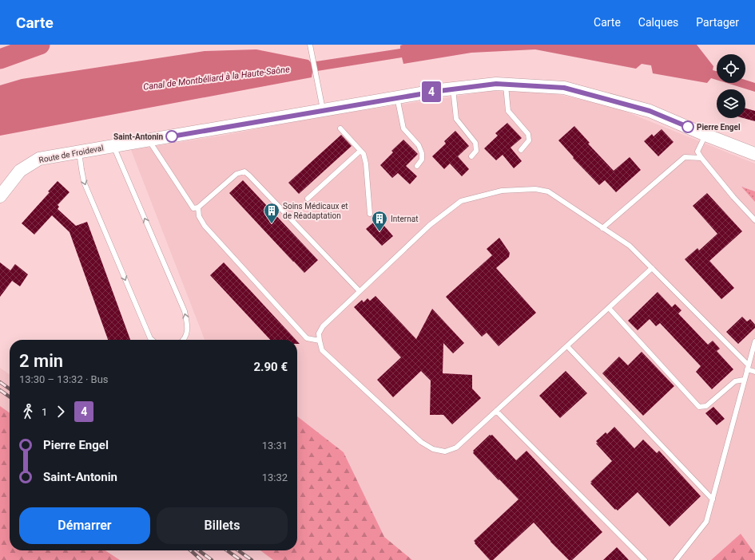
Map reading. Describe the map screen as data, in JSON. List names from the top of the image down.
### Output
{
  "streets": {
    "street": ["Route de Froideval"]
  },
  "water": ["Canal de Montbéliard à la Haute-Saône"],
  "places": {
    "other": ["Pierre Engel", "Saint-Antonin"],
    "building": ["Soins Médicaux et de Réadaptation", "Internat"]
  },
  "lines": ["bus line 4"],
  "page": {
    "header": "Carte",
    "nav": ["Carte", "Calques", "Partager"],
    "on_map": "4",
    "heading": ["2 min", "13:30 – 13:32 · Bus", "2.90 €"],
    "legs": ["1", "4"],
    "list": [
      {
        "name": "Pierre Engel",
        "value": "13:31"
      },
      {
        "name": "Saint-Antonin",
        "value": "13:32"
      }
    ],
    "buttons": ["Démarrer", "Billets"]
  }
}
